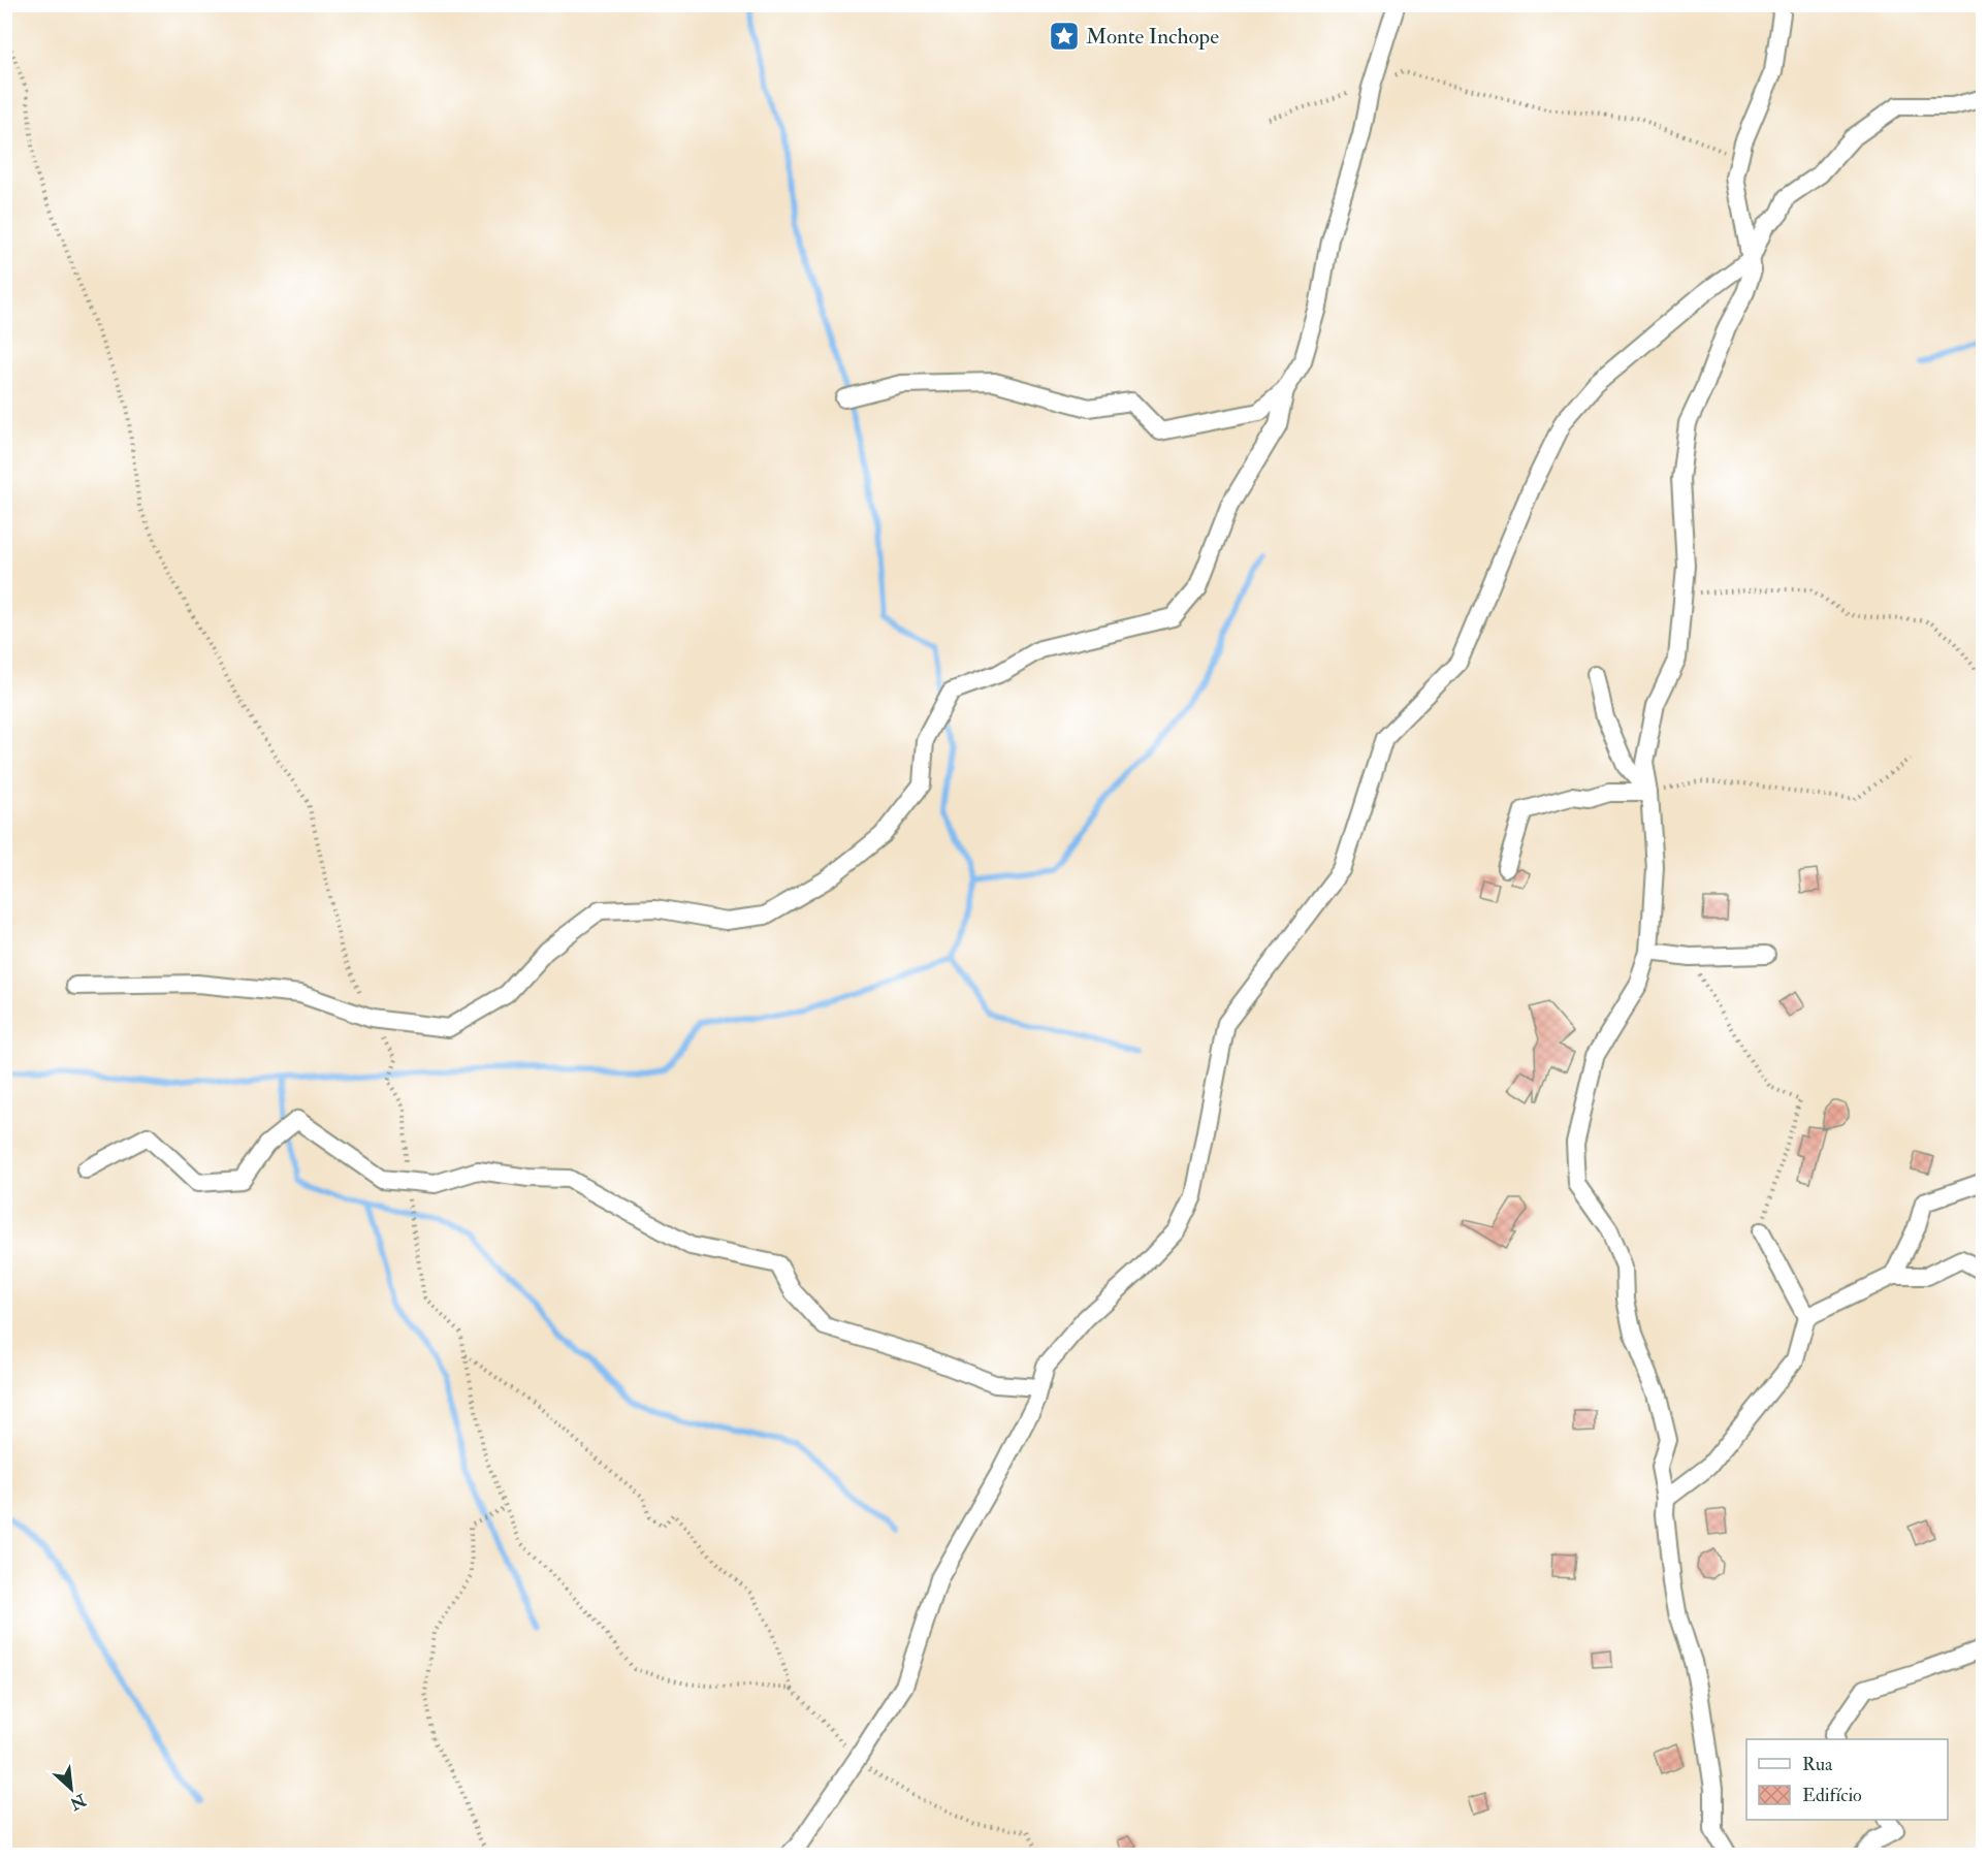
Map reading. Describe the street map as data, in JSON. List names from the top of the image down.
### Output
{
  "places": {
    "place": ["Monte Inchope"]
  },
  "legend": ["Rua", "Edifício"],
  "north": "bottom right"
}
